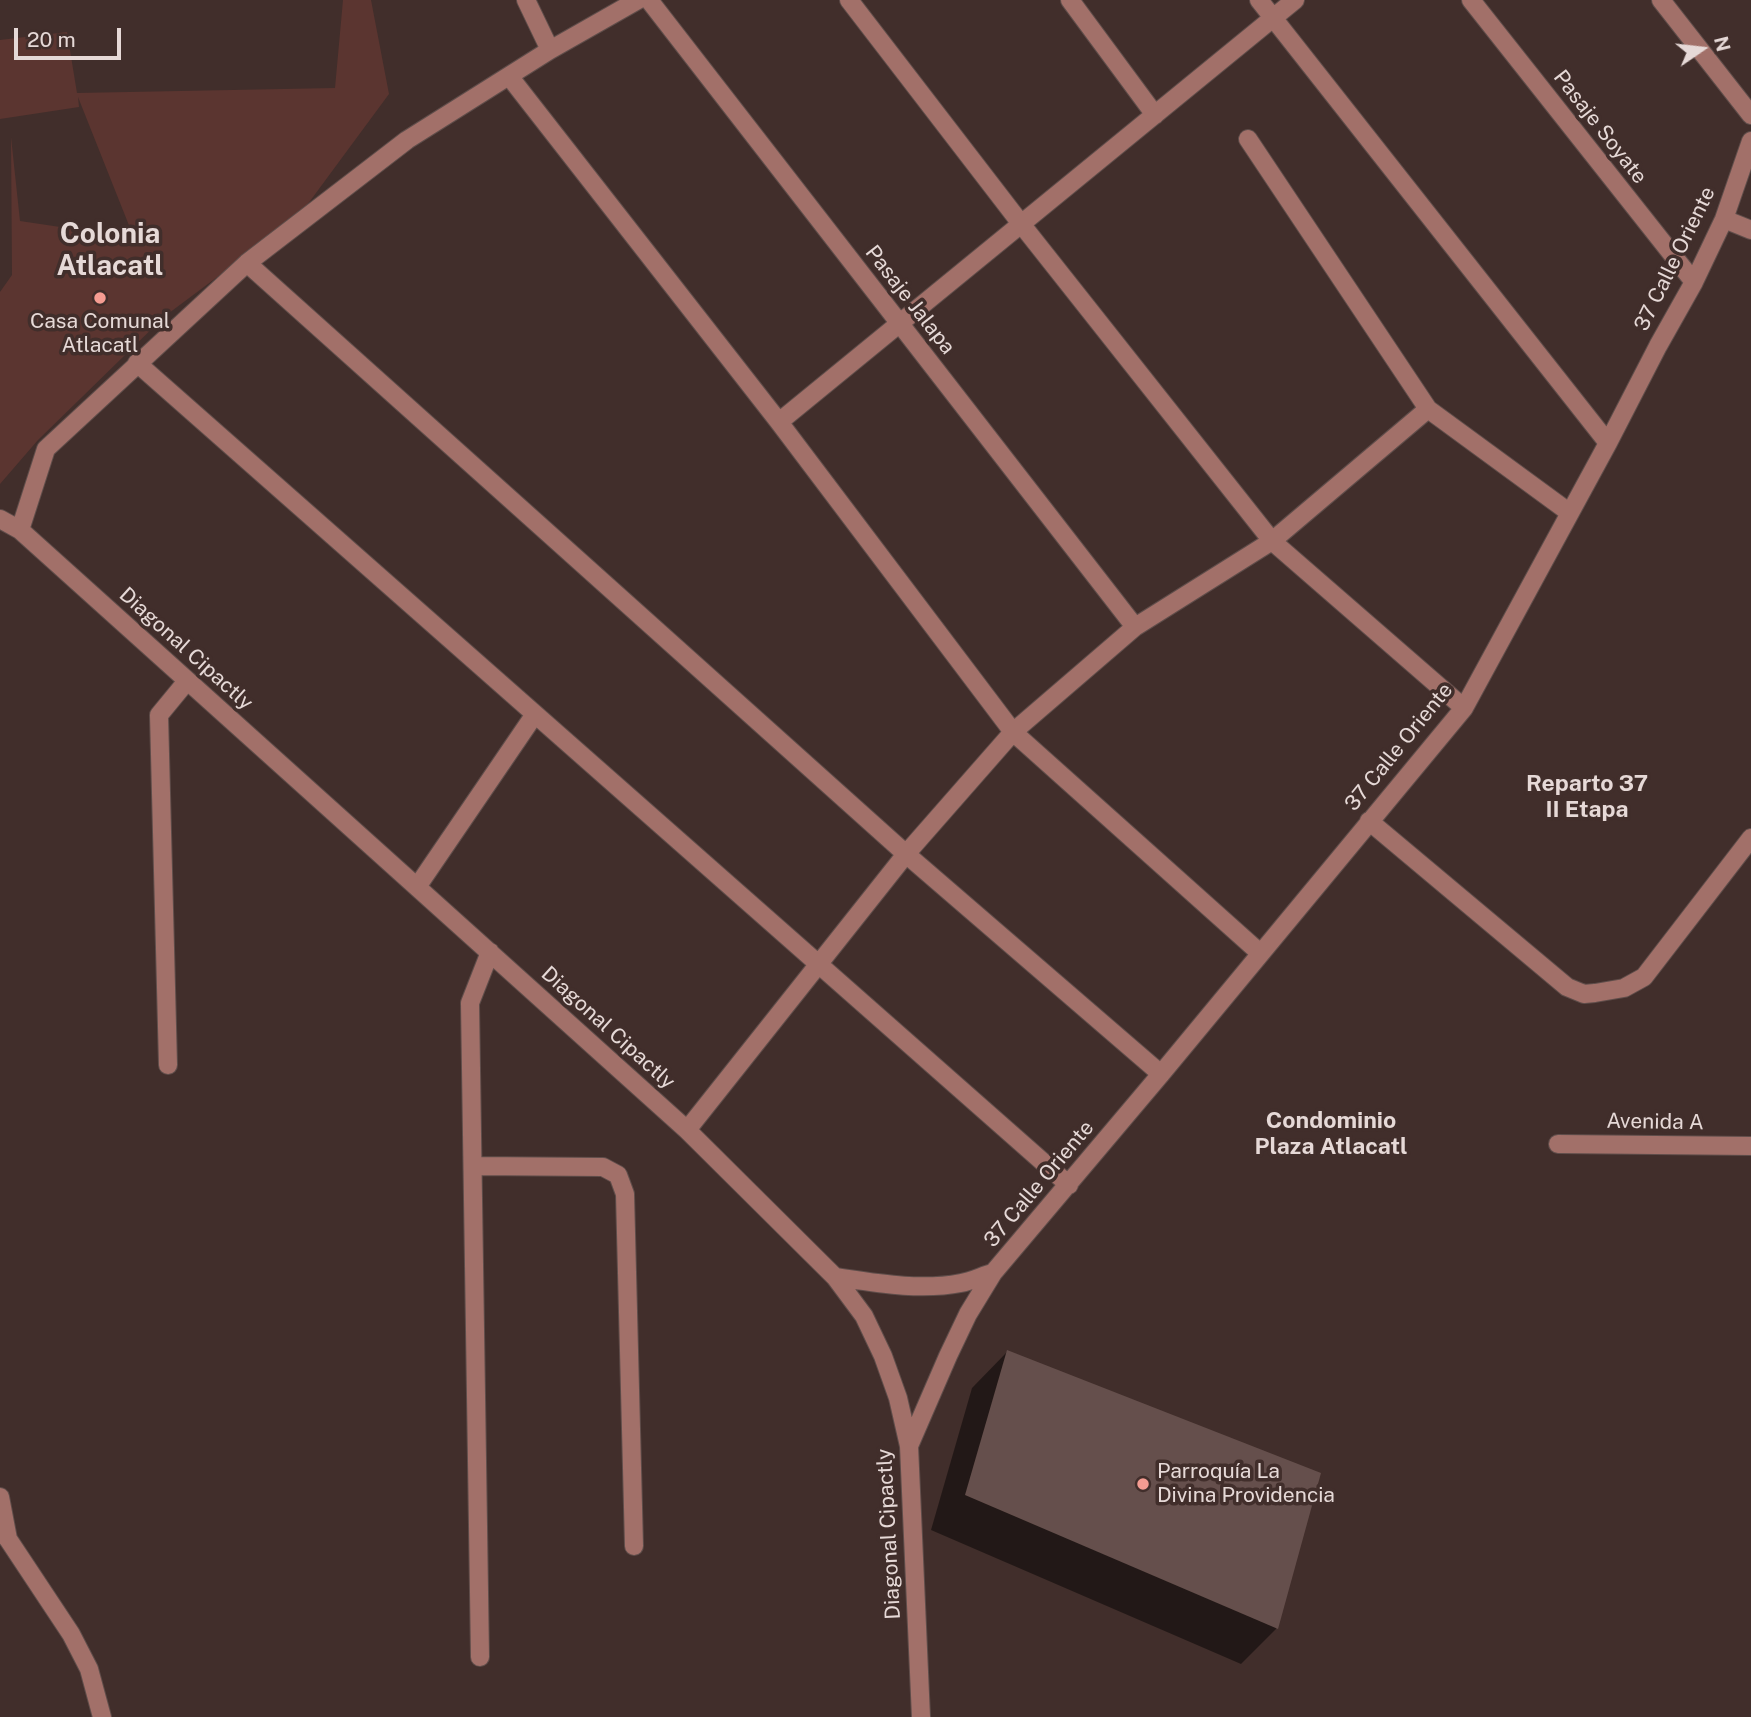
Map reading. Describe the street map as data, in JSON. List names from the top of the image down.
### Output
{
  "streets": {
    "street": [
      "Pasaje Soyate",
      "37 Calle Oriente",
      "Pasaje Jalapa",
      "Diagonal Cipactly",
      "Avenida A"
    ]
  },
  "crossings": [
    ["Pasaje Soyate", "37 Calle Oriente"],
    ["37 Calle Oriente", "Diagonal Cipactly"]
  ],
  "districts": ["Colonia Atlacatl", "Reparto 37 II Etapa", "Condominio Plaza Atlacatl"],
  "places": ["Casa Comunal Atlacatl", "Parroquía La Divina Providencia"],
  "scale_bar": "20 m",
  "north": "right"
}
